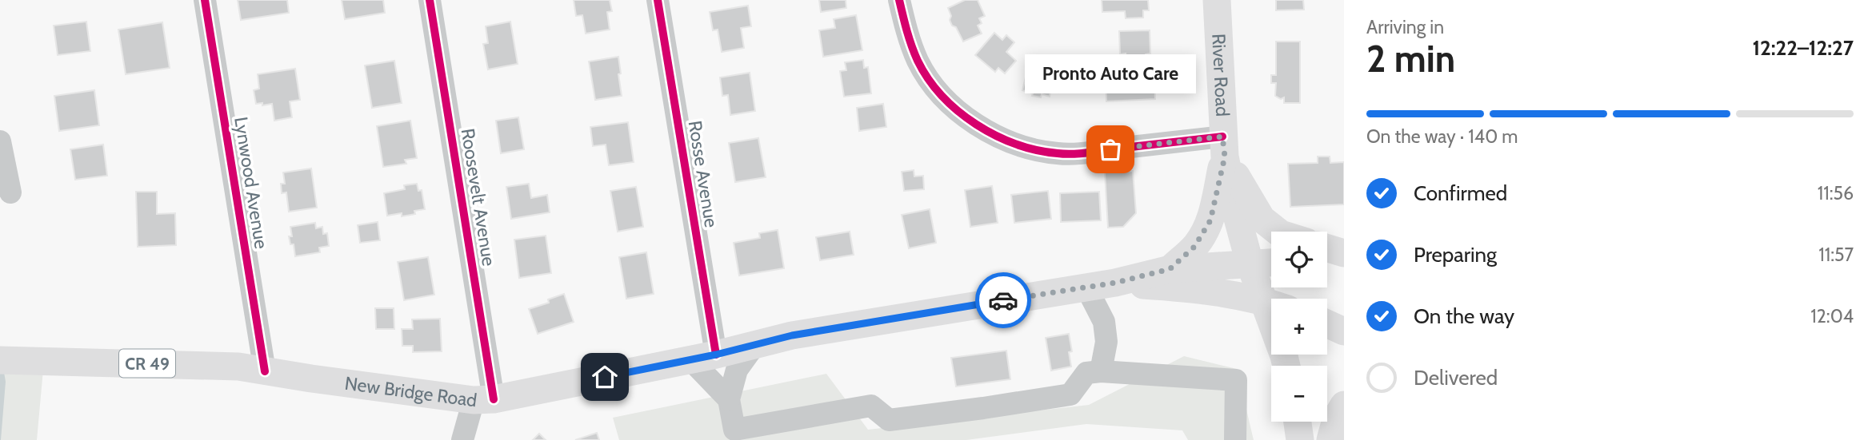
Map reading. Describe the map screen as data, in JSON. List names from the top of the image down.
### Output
{
  "streets": {
    "main road": ["River Road", "CR 49", "New Bridge Road"],
    "street": ["Rosse Avenue", "Lynwood Avenue", "Roosevelt Avenue"]
  },
  "crossings": [
    ["River Road", "New Bridge Road"],
    ["Rosse Avenue", "New Bridge Road"],
    ["Lynwood Avenue", "New Bridge Road"],
    ["Roosevelt Avenue", "New Bridge Road"],
    ["CR 49", "New Bridge Road"]
  ],
  "places": ["Pronto Auto Care"],
  "page": {
    "heading": ["2 min", "Arriving in", "12:22–12:27"],
    "bubble": "Pronto Auto Care",
    "bar": "On the way · 140 m",
    "list": [
      ["Confirmed", "11:56"],
      ["Preparing", "11:57"],
      ["On the way", "12:04"],
      "Delivered"
    ],
    "map_buttons": ["+", "−"]
  }
}
